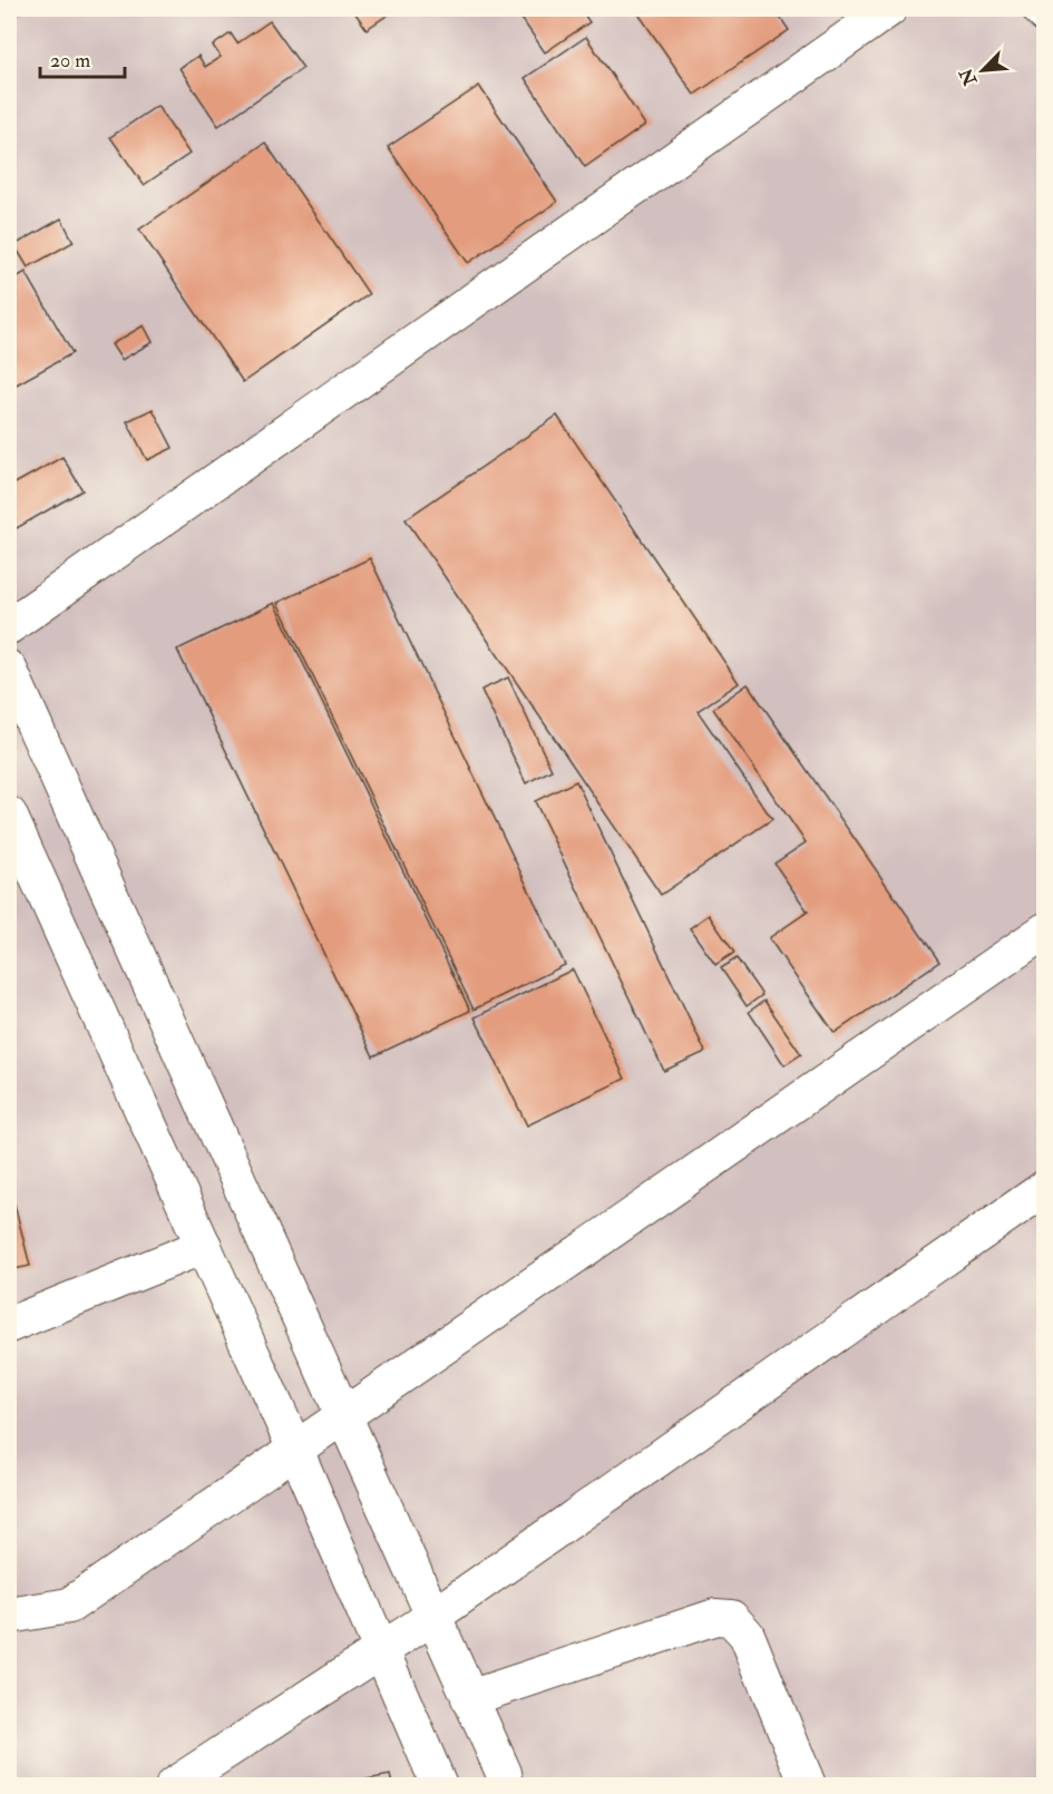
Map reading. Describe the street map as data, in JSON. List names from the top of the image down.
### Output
{
  "scale_bar": "20 m",
  "north": "bottom left"
}
